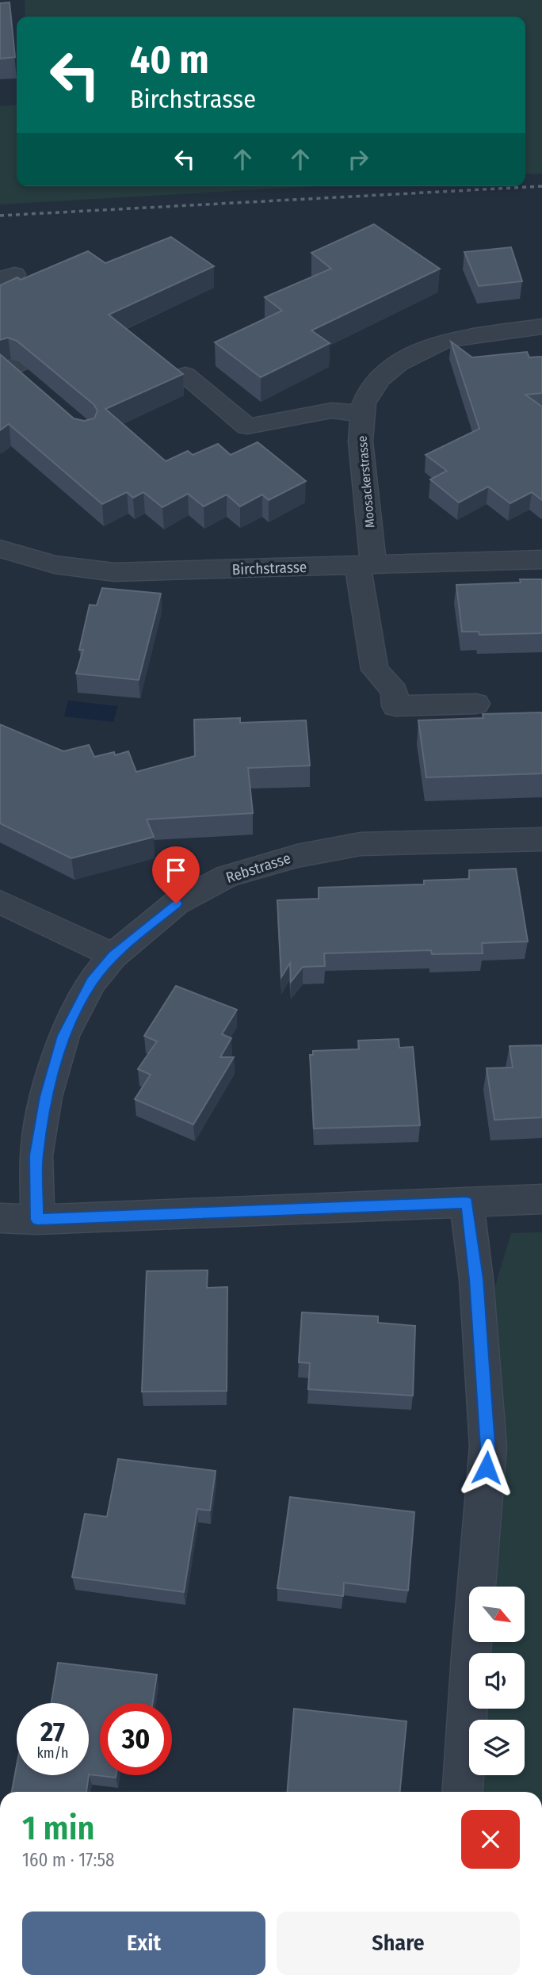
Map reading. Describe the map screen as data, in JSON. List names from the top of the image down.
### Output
{
  "streets": {
    "street": ["Moosackerstrasse", "Birchstrasse", "Rebstrasse"]
  },
  "crossings": [
    ["Moosackerstrasse", "Birchstrasse"]
  ],
  "north": "bottom right",
  "page": {
    "turn": ["40 m", "Birchstrasse"],
    "speed": "27 km/h",
    "limit": "30",
    "heading": ["1 min", "160 m · 17:58"],
    "buttons": ["Exit", "Share"]
  }
}
